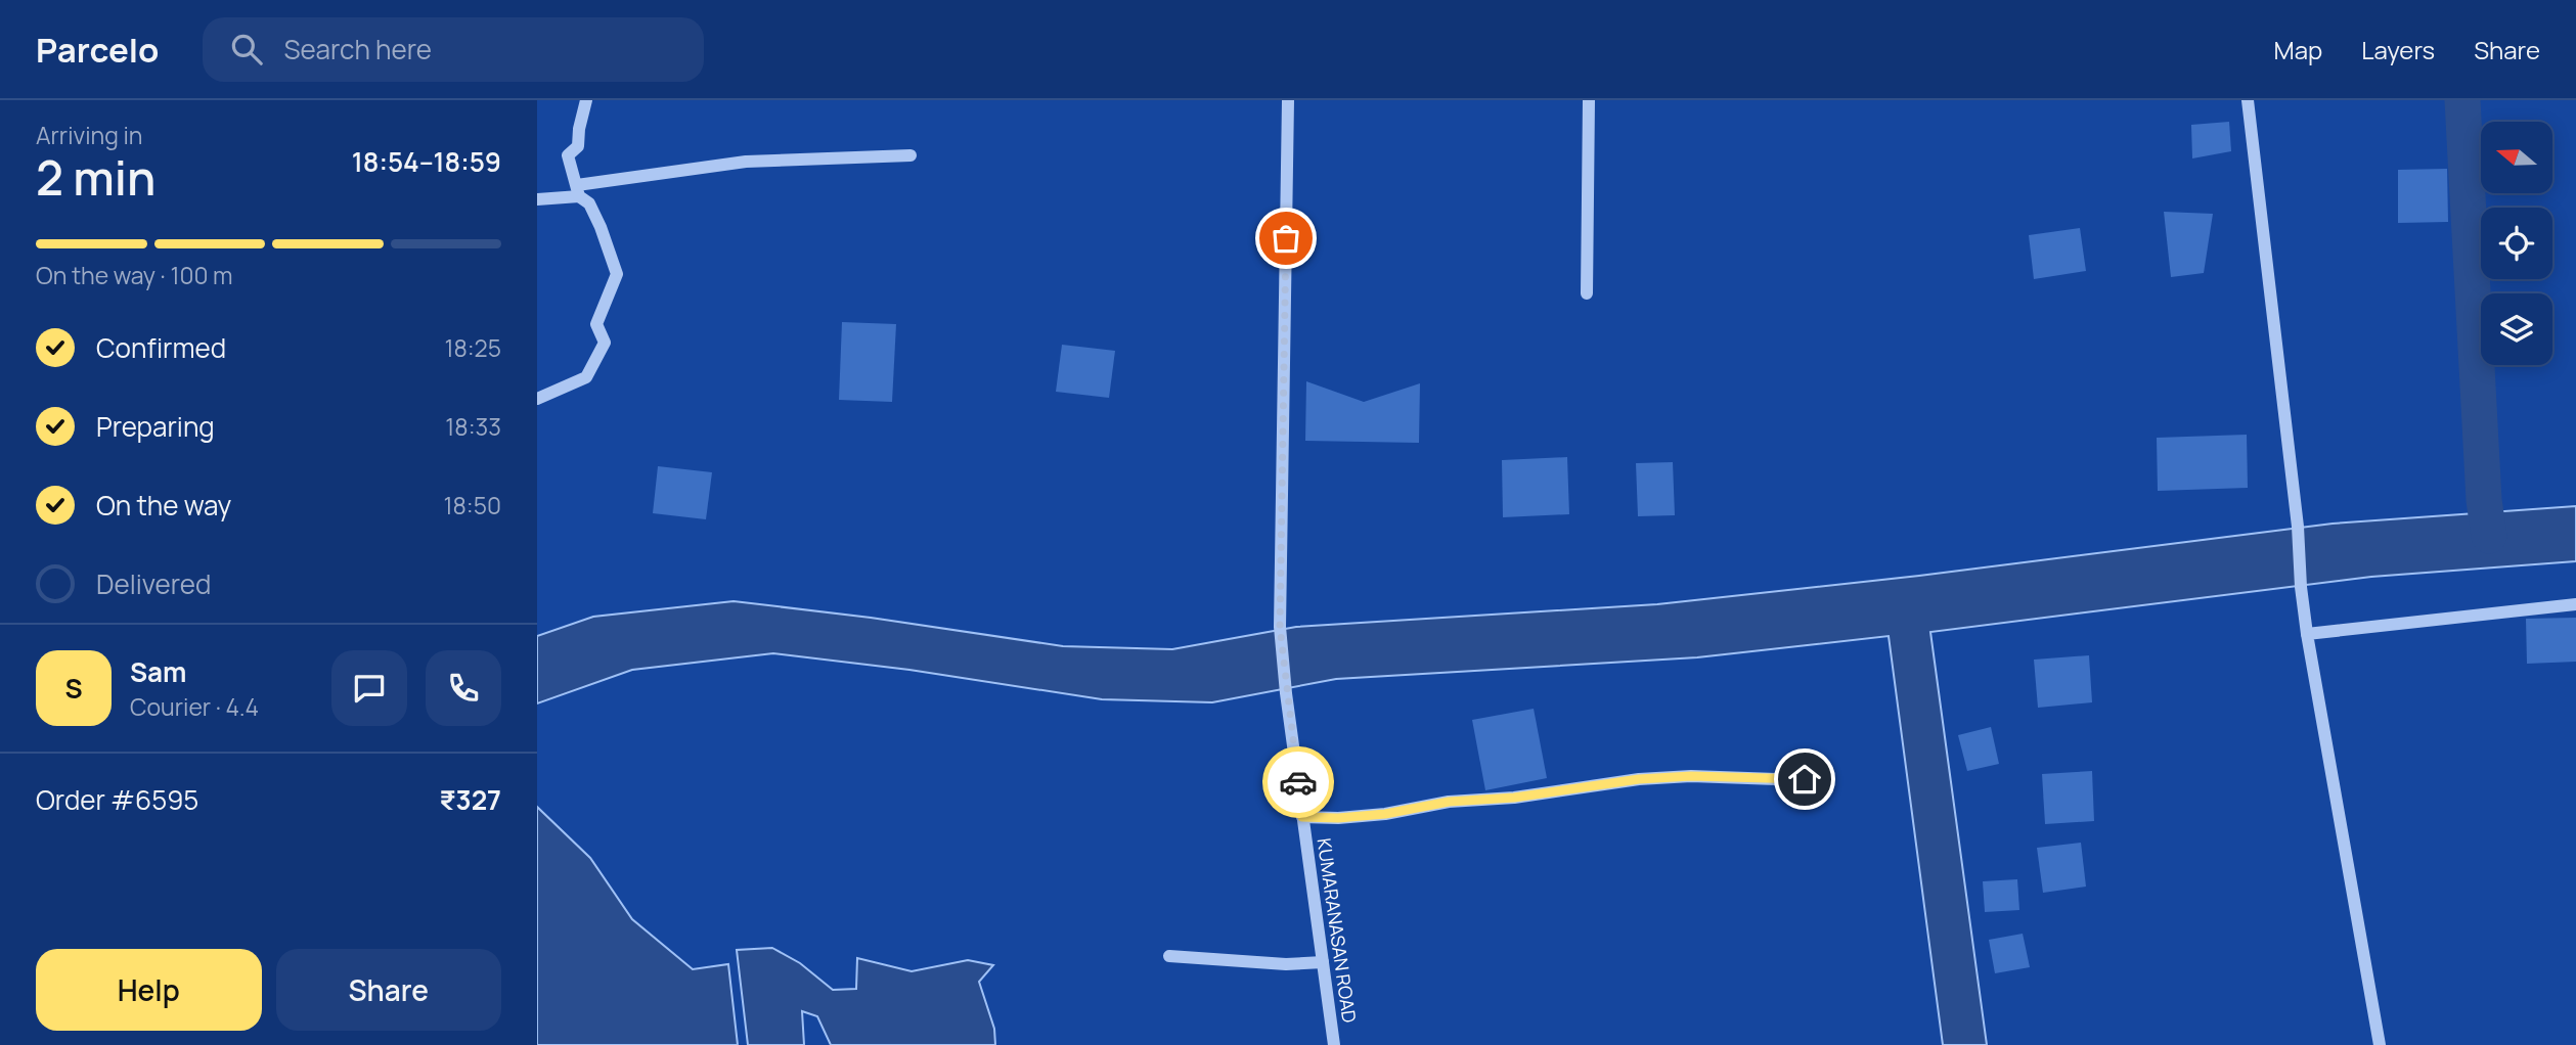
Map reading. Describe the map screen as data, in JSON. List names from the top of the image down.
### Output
{
  "streets": {
    "street": ["KUMARANASAN ROAD"]
  },
  "north": "left",
  "page": {
    "header": "Parcelo",
    "search": "Search here",
    "nav": ["Map", "Layers", "Share"],
    "heading": ["2 min", "Arriving in", "18:54–18:59"],
    "panel": [
      "Sam",
      "Courier · 4.4",
      "Order #6595",
      "₹327"
    ],
    "bar": "On the way · 100 m",
    "list": [
      ["Confirmed", "18:25"],
      ["Preparing", "18:33"],
      ["On the way", "18:50"],
      "Delivered"
    ],
    "round": "S",
    "buttons": ["Help", "Share"]
  }
}
